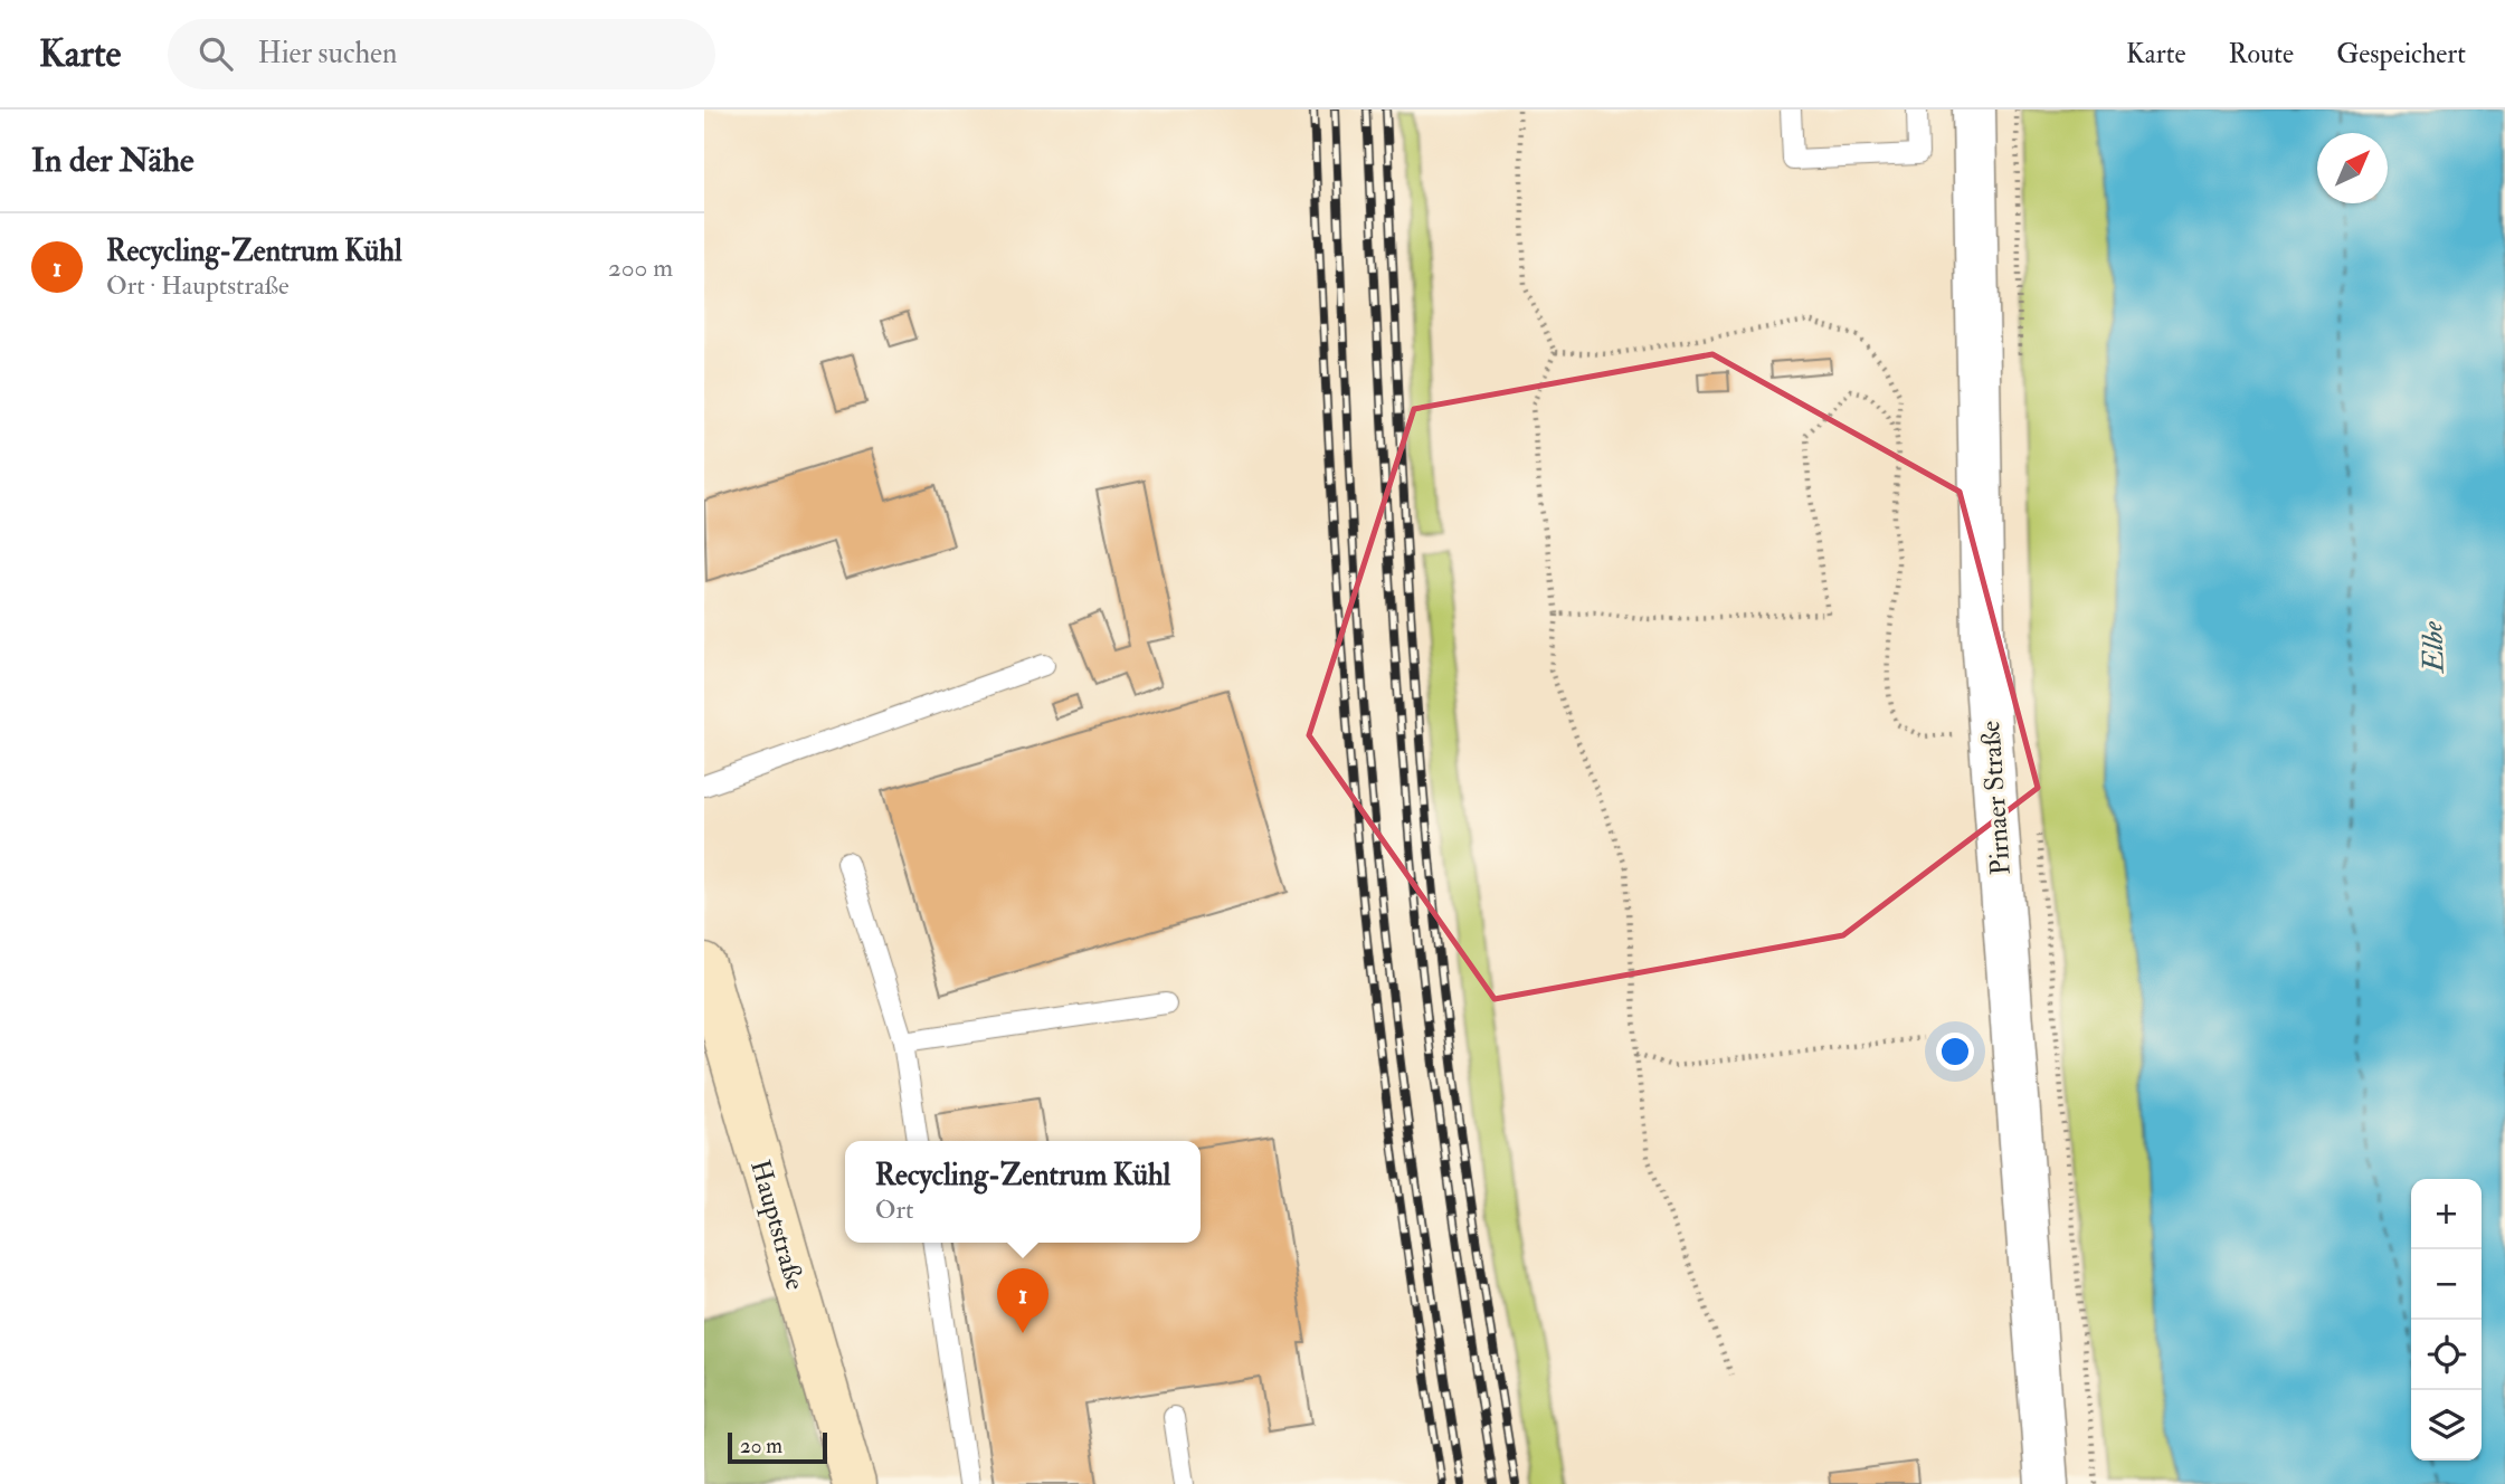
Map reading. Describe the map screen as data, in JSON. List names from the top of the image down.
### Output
{
  "streets": {
    "main road": ["Hauptstraße"],
    "street": ["Pirnaer Straße"]
  },
  "water": ["Elbe"],
  "scale_bar": "20 m",
  "north": "top right",
  "page": {
    "header": "Karte",
    "search": "Hier suchen",
    "nav": ["Karte", "Route", "Gespeichert"],
    "heading": "In der Nähe",
    "list": [
      {
        "mark": "1",
        "name": "Recycling-Zentrum Kühl",
        "note": "Ort · Hauptstraße",
        "value": "200 m"
      }
    ],
    "popup": ["Recycling-Zentrum Kühl", "Ort"],
    "map_buttons": ["+", "−"],
    "pins": "1",
    "scale": "20 m"
  }
}
